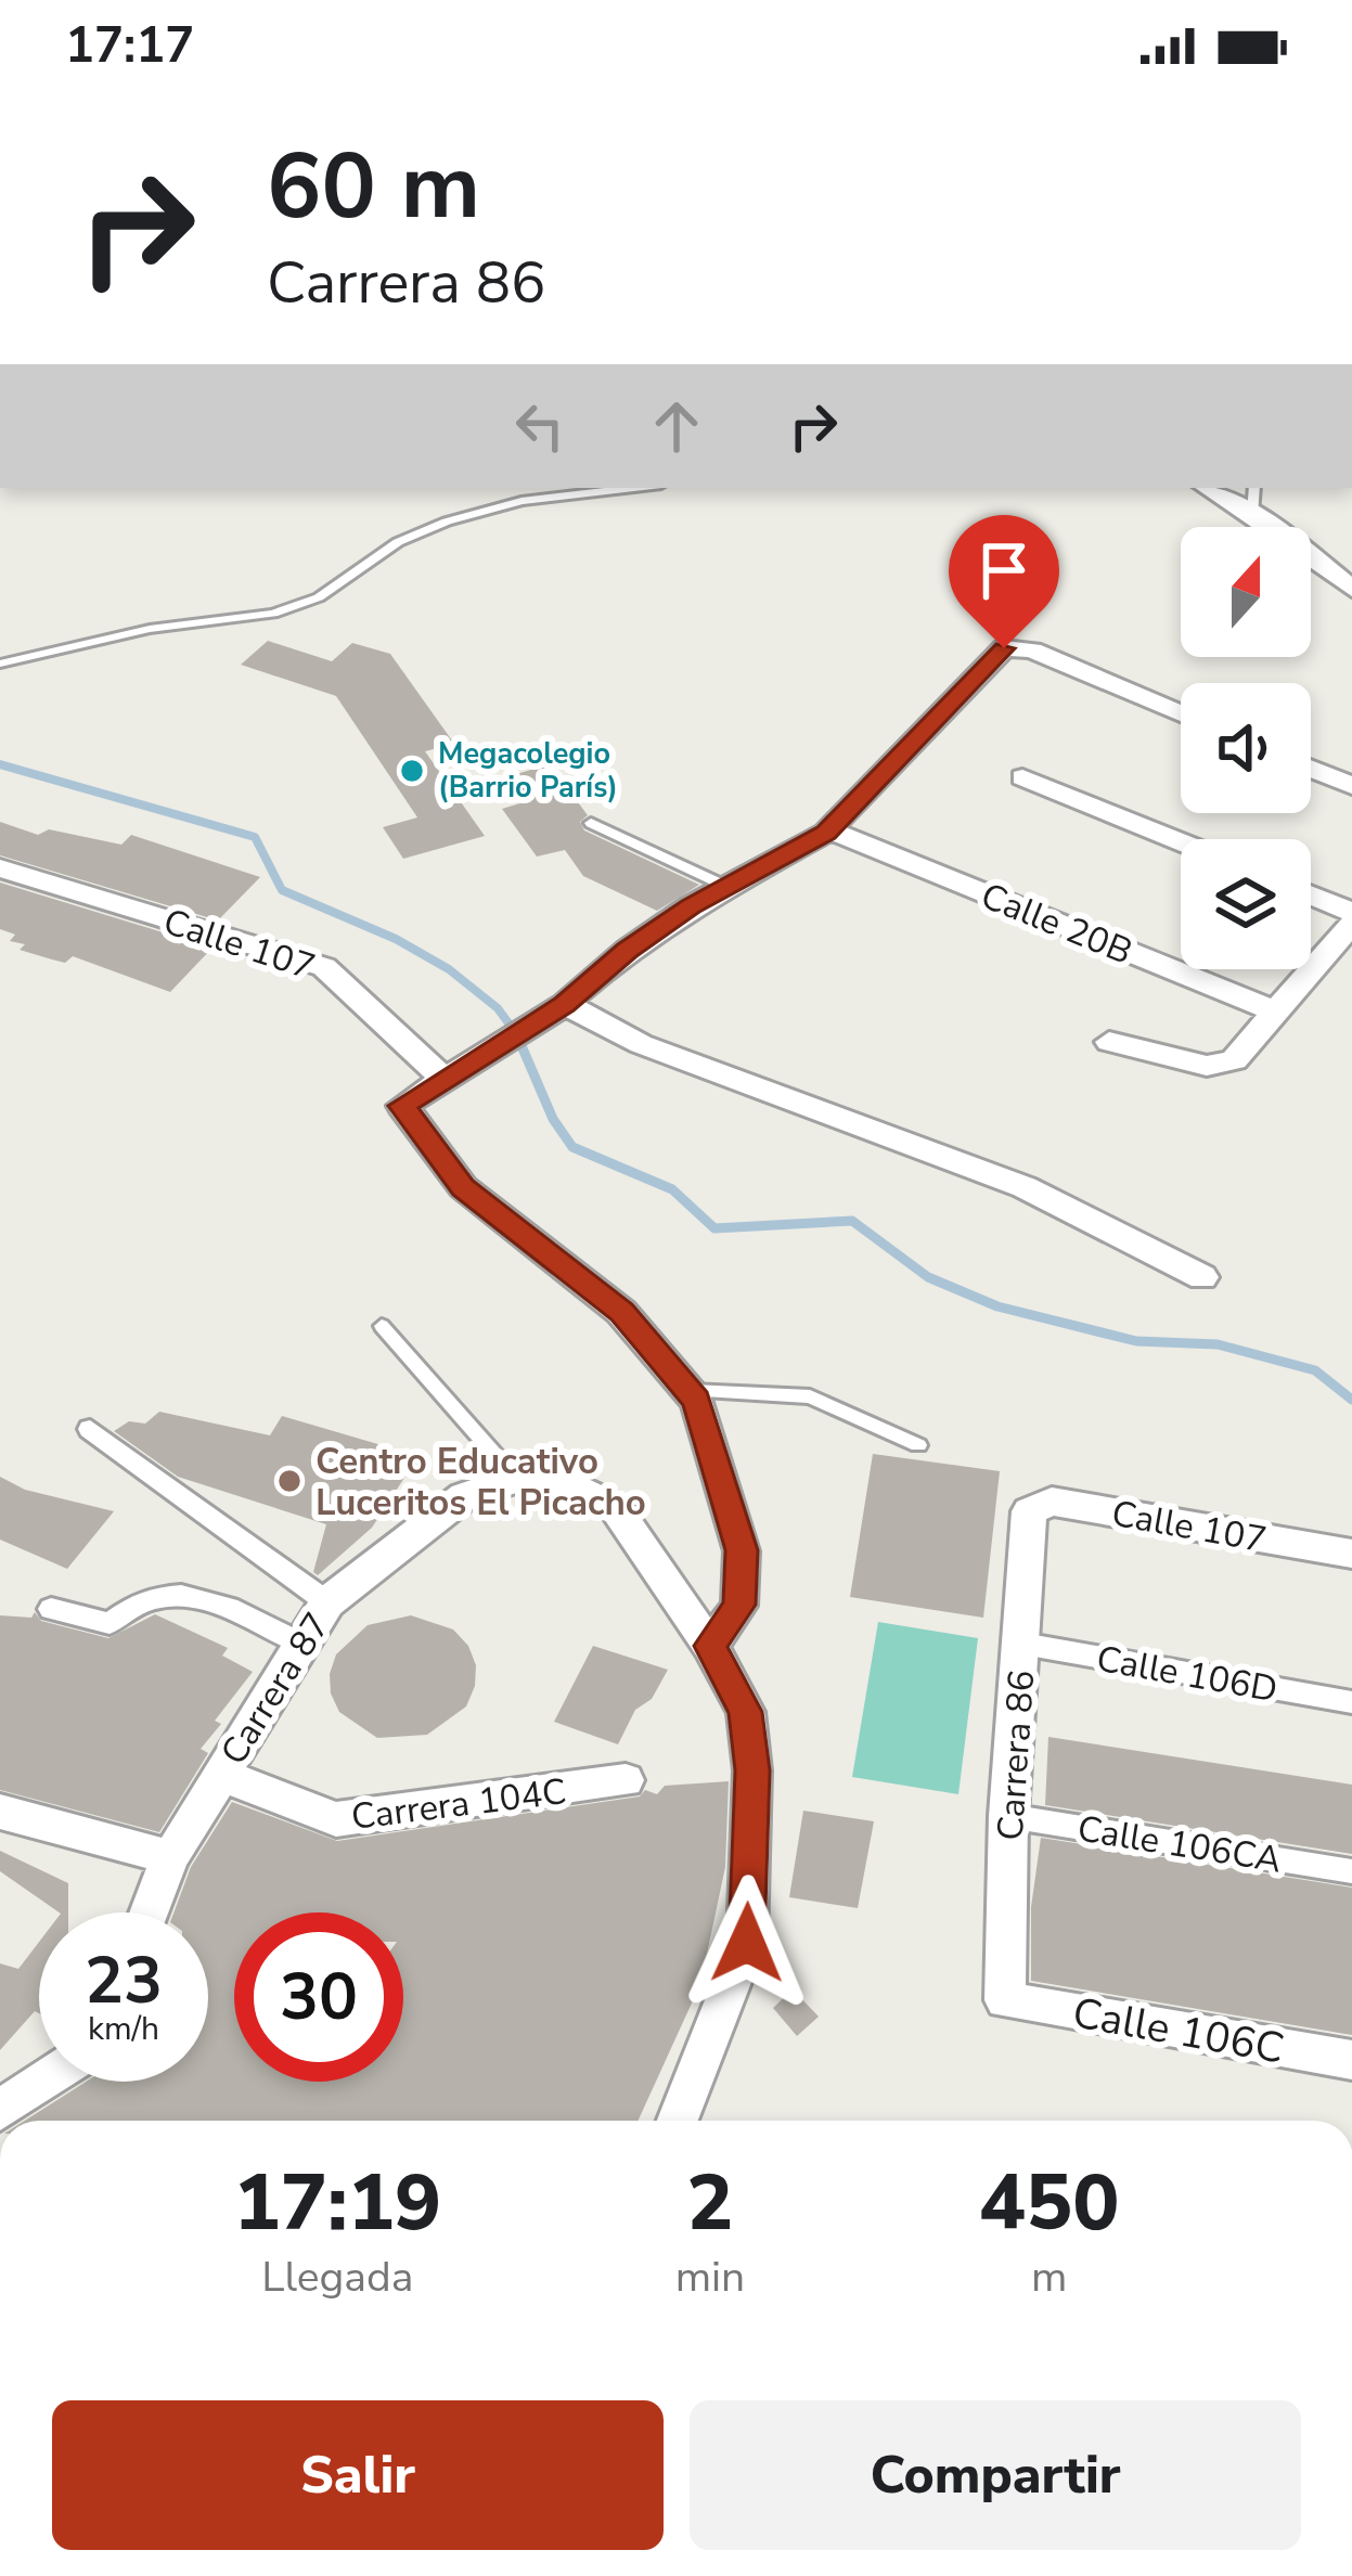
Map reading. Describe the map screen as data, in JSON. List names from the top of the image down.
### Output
{
  "streets": {
    "street": [
      "Calle 20B",
      "Calle 107",
      "Calle 106D",
      "Carrera 87",
      "Carrera 86",
      "Carrera 104C",
      "Calle 106CA",
      "Calle 106C"
    ]
  },
  "crossings": [
    ["Calle 107", "Carrera 86"],
    ["Calle 106D", "Carrera 86"],
    ["Carrera 87", "Carrera 104C"],
    ["Carrera 86", "Calle 106CA"],
    ["Carrera 86", "Calle 106C"]
  ],
  "places": ["Megacolegio (Barrio París)", "Centro Educativo Luceritos El Picacho"],
  "north": "top",
  "page": {
    "status": "17:17",
    "turn": ["60 m", "Carrera 86"],
    "speed": "23 km/h",
    "limit": "30",
    "eta": [
      "17:19",
      "Llegada",
      "2",
      "min",
      "450",
      "m"
    ],
    "buttons": ["Salir", "Compartir"]
  }
}
